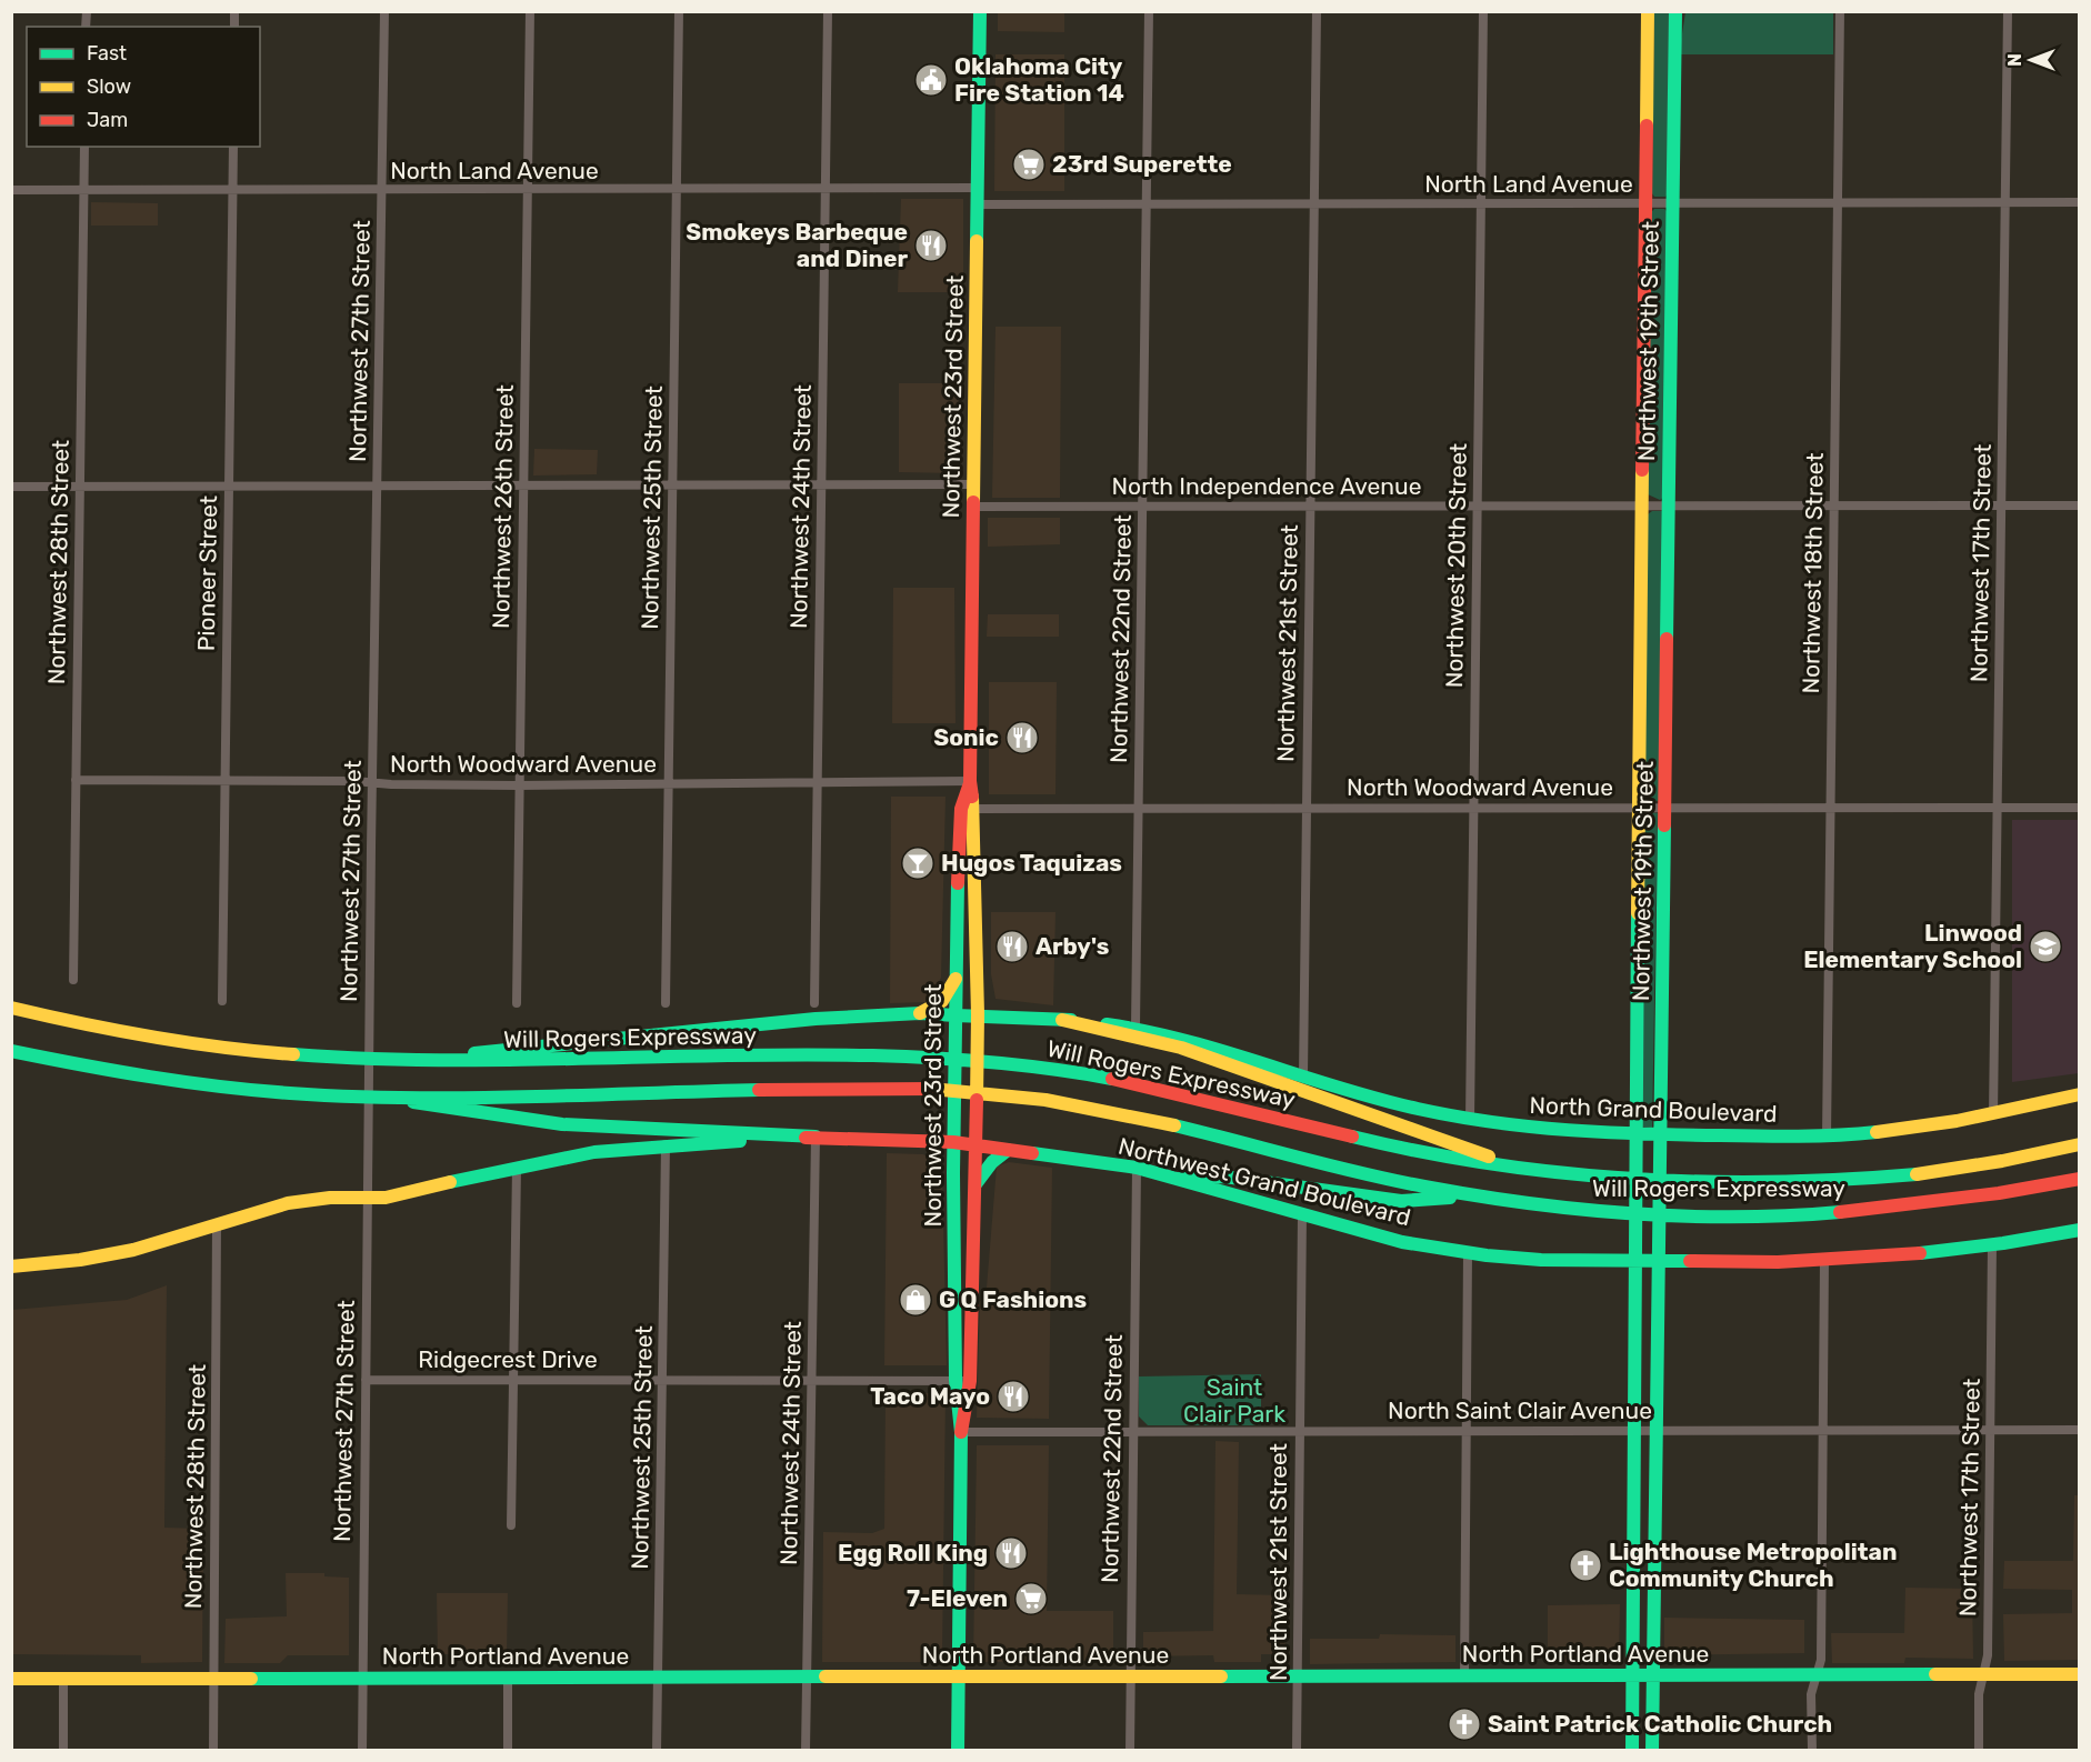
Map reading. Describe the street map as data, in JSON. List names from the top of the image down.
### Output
{
  "streets": {
    "main road": [
      "Northwest 19th Street",
      "Northwest 23rd Street",
      "Will Rogers Expressway",
      "North Grand Boulevard",
      "Northwest Grand Boulevard",
      "North Portland Avenue"
    ],
    "street": [
      "North Land Avenue",
      "Northwest 27th Street",
      "North Independence Avenue",
      "Northwest 26th Street",
      "Northwest 24th Street",
      "Northwest 25th Street",
      "Northwest 28th Street",
      "Northwest 17th Street",
      "Northwest 20th Street",
      "Pioneer Street",
      "Northwest 18th Street",
      "Northwest 22nd Street",
      "Northwest 21st Street",
      "North Woodward Avenue",
      "Ridgecrest Drive",
      "North Saint Clair Avenue"
    ]
  },
  "crossings": [
    ["North Land Avenue", "Northwest 27th Street"],
    ["North Land Avenue", "Northwest 19th Street"],
    ["North Land Avenue", "Northwest 23rd Street"],
    ["North Land Avenue", "Northwest 26th Street"],
    ["North Land Avenue", "Northwest 24th Street"],
    ["North Land Avenue", "Northwest 25th Street"],
    ["North Land Avenue", "Northwest 28th Street"],
    ["North Land Avenue", "Northwest 17th Street"],
    ["North Land Avenue", "Northwest 20th Street"],
    ["North Land Avenue", "Pioneer Street"],
    ["North Land Avenue", "Northwest 18th Street"],
    ["North Land Avenue", "Northwest 22nd Street"],
    ["North Land Avenue", "Northwest 21st Street"],
    ["Northwest 27th Street", "North Woodward Avenue"],
    ["Northwest 27th Street", "Northwest Grand Boulevard"],
    ["Northwest 27th Street", "Ridgecrest Drive"],
    ["Northwest 27th Street", "North Portland Avenue"],
    ["Northwest 19th Street", "North Independence Avenue"],
    ["Northwest 19th Street", "North Woodward Avenue"],
    ["Northwest 19th Street", "North Grand Boulevard"],
    ["Northwest 19th Street", "Northwest Grand Boulevard"],
    ["Northwest 19th Street", "North Saint Clair Avenue"],
    ["Northwest 19th Street", "North Portland Avenue"],
    ["Northwest 23rd Street", "North Independence Avenue"],
    ["Northwest 23rd Street", "North Woodward Avenue"],
    ["Northwest 23rd Street", "North Grand Boulevard"],
    ["Northwest 23rd Street", "Northwest Grand Boulevard"],
    ["Northwest 23rd Street", "Ridgecrest Drive"],
    ["Northwest 23rd Street", "North Saint Clair Avenue"],
    ["Northwest 23rd Street", "North Portland Avenue"],
    ["North Independence Avenue", "Northwest 17th Street"],
    ["North Independence Avenue", "Northwest 20th Street"],
    ["North Independence Avenue", "Northwest 18th Street"],
    ["North Independence Avenue", "Northwest 22nd Street"],
    ["North Independence Avenue", "Northwest 21st Street"],
    ["Northwest 26th Street", "North Woodward Avenue"],
    ["Northwest 24th Street", "North Woodward Avenue"],
    ["Northwest 24th Street", "Northwest Grand Boulevard"],
    ["Northwest 24th Street", "Ridgecrest Drive"],
    ["Northwest 24th Street", "North Portland Avenue"],
    ["Northwest 25th Street", "North Woodward Avenue"],
    ["Northwest 25th Street", "Northwest Grand Boulevard"],
    ["Northwest 25th Street", "Ridgecrest Drive"],
    ["Northwest 25th Street", "North Portland Avenue"],
    ["Northwest 28th Street", "North Woodward Avenue"],
    ["Northwest 28th Street", "Northwest Grand Boulevard"],
    ["Northwest 28th Street", "North Portland Avenue"],
    ["Northwest 17th Street", "North Woodward Avenue"],
    ["Northwest 17th Street", "North Grand Boulevard"],
    ["Northwest 17th Street", "Northwest Grand Boulevard"],
    ["Northwest 17th Street", "North Saint Clair Avenue"],
    ["Northwest 17th Street", "North Portland Avenue"],
    ["Northwest 20th Street", "North Woodward Avenue"],
    ["Northwest 20th Street", "North Grand Boulevard"],
    ["Pioneer Street", "North Woodward Avenue"],
    ["Northwest 18th Street", "North Woodward Avenue"],
    ["Northwest 18th Street", "North Grand Boulevard"],
    ["Northwest 22nd Street", "North Woodward Avenue"],
    ["Northwest 22nd Street", "North Grand Boulevard"],
    ["Northwest 22nd Street", "Northwest Grand Boulevard"],
    ["Northwest 22nd Street", "North Saint Clair Avenue"],
    ["Northwest 22nd Street", "North Portland Avenue"],
    ["Northwest 21st Street", "North Woodward Avenue"],
    ["Northwest 21st Street", "North Grand Boulevard"],
    ["Northwest 21st Street", "Northwest Grand Boulevard"],
    ["Northwest 21st Street", "North Saint Clair Avenue"],
    ["Northwest 21st Street", "North Portland Avenue"],
    ["Will Rogers Expressway", "North Grand Boulevard"]
  ],
  "parks": ["Saint Clair Park"],
  "places": {
    "public building": ["Oklahoma City Fire Station 14"],
    "supermarket": ["23rd Superette", "7-Eleven"],
    "restaurant": [
      "Smokeys Barbeque and Diner",
      "Sonic",
      "Arby's",
      "Taco Mayo",
      "Egg Roll King"
    ],
    "bar": ["Hugos Taquizas"],
    "school or university": ["Linwood Elementary School"],
    "shop": ["G Q Fashions"],
    "church": ["Lighthouse Metropolitan Community Church", "Saint Patrick Catholic Church"]
  },
  "legend": ["Fast", "Slow", "Jam"],
  "north": "left"
}
